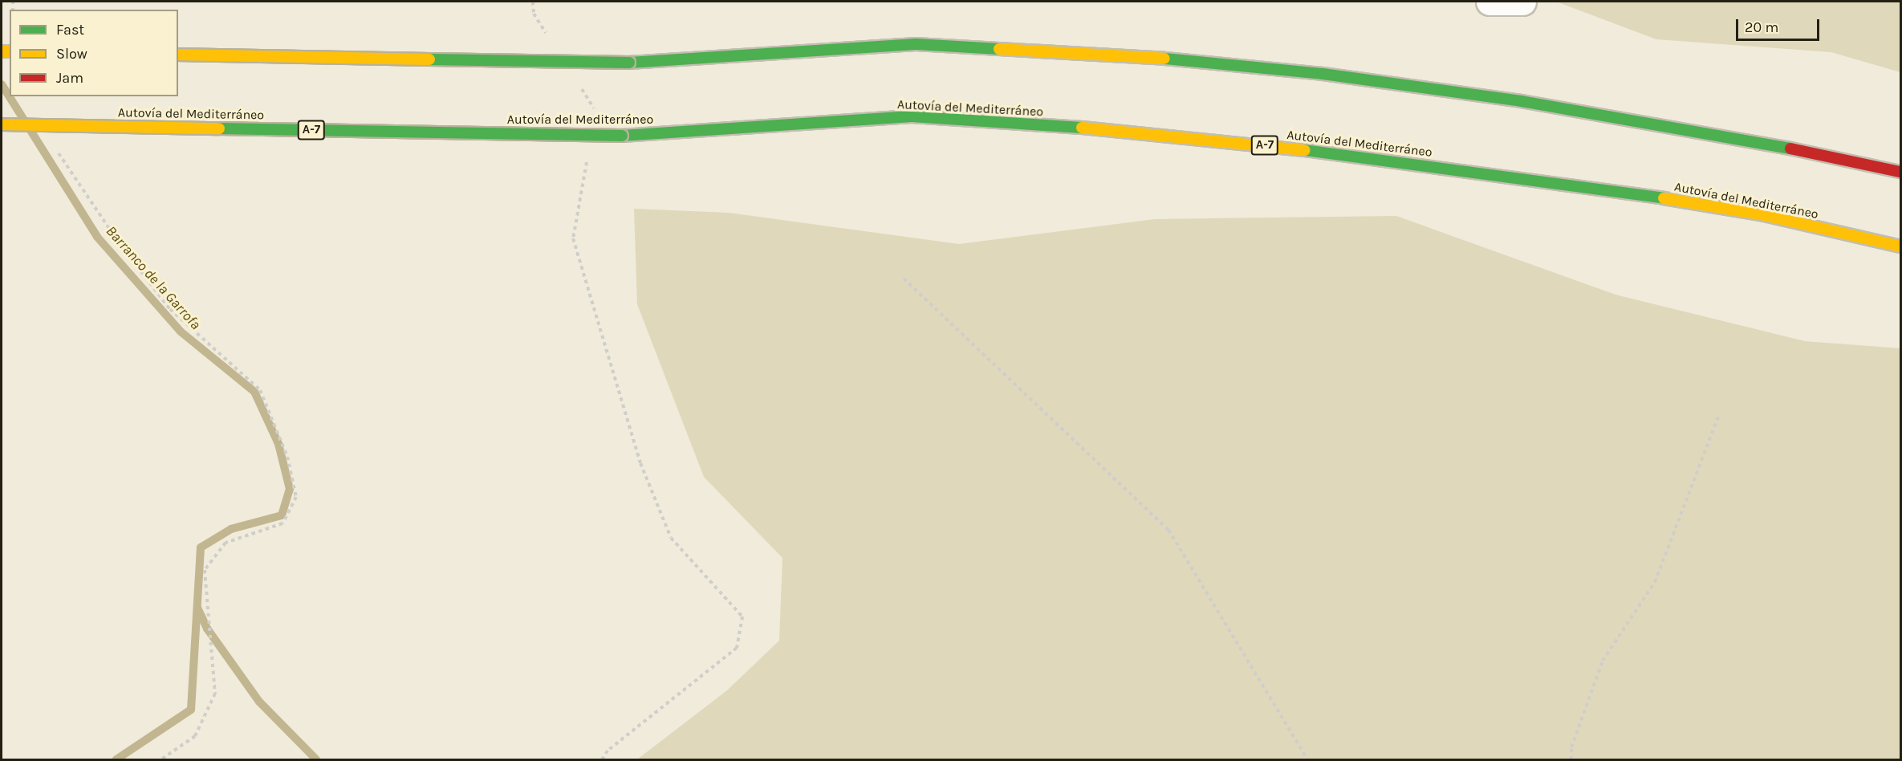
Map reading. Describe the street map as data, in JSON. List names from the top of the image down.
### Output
{
  "streets": {
    "highway": ["Autovía del Mediterráneo", "A-7"]
  },
  "water": ["Barranco de la Garrofa"],
  "legend": ["Fast", "Slow", "Jam"],
  "scale_bar": "20 m"
}
